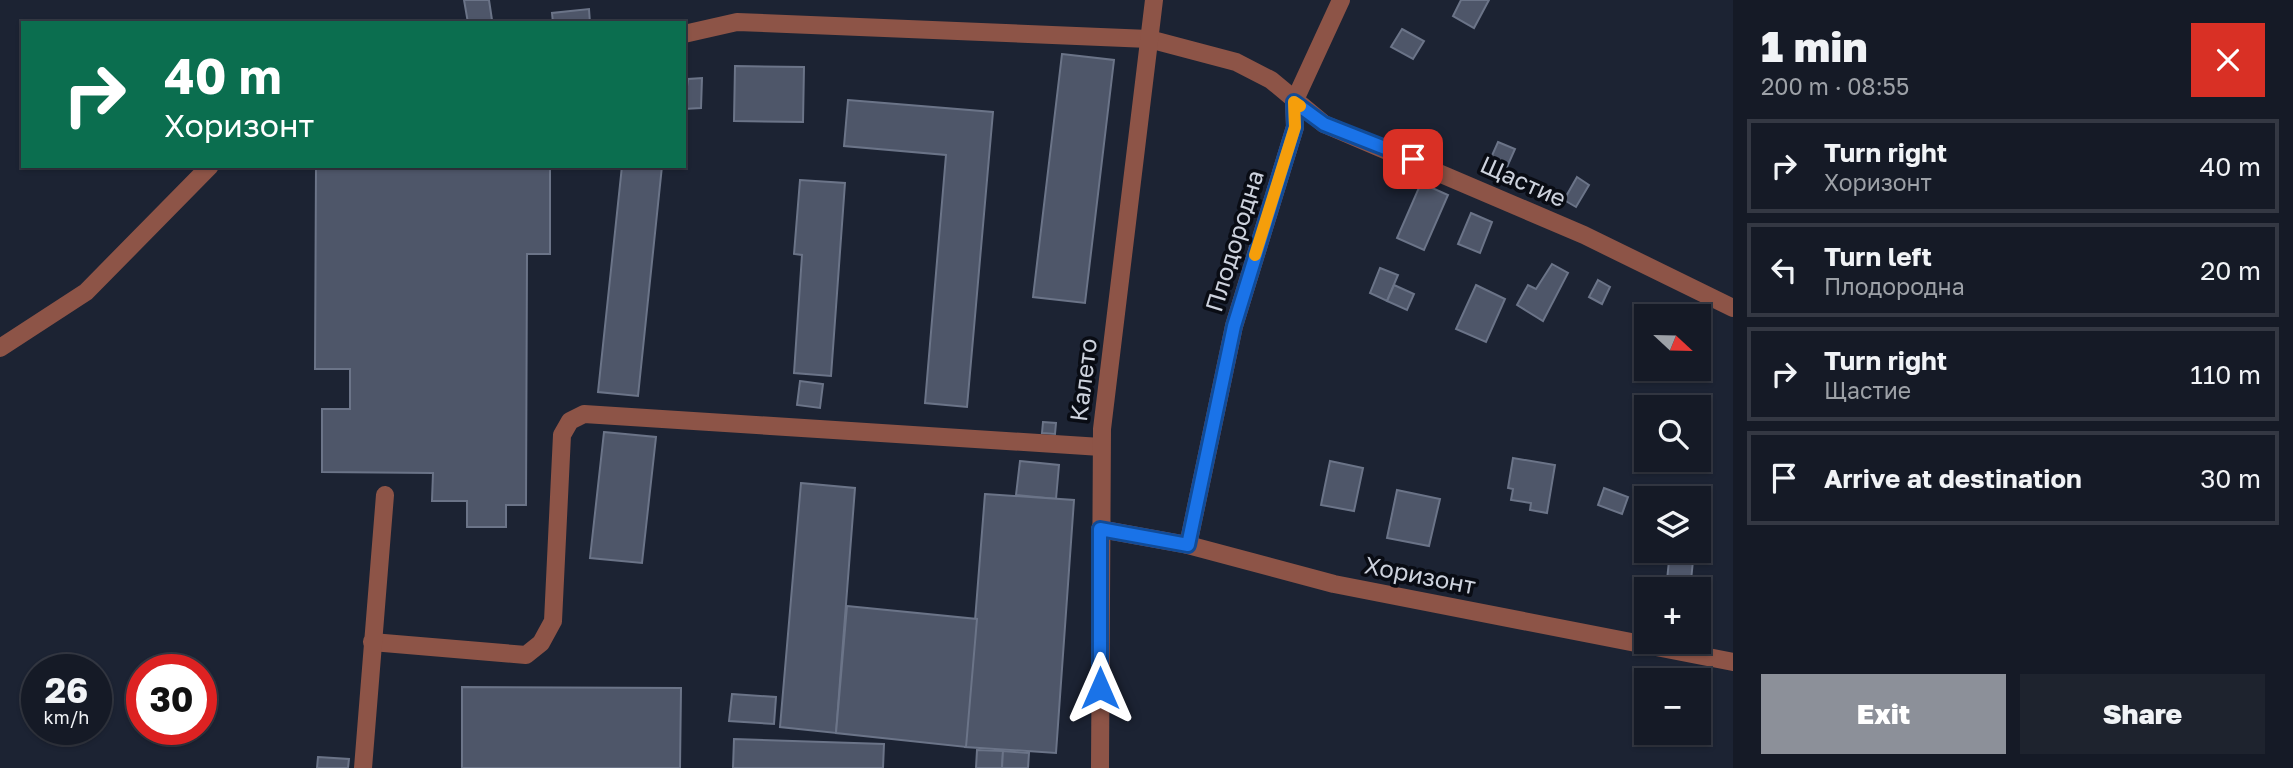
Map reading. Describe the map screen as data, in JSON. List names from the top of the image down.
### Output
{
  "streets": {
    "street": [
      "Щастие",
      "Плодородна",
      "Калето",
      "Хоризонт"
    ]
  },
  "crossings": [
    ["Щастие", "Плодородна"],
    ["Щастие", "Калето"],
    ["Плодородна", "Хоризонт"],
    ["Калето", "Хоризонт"]
  ],
  "north": "right",
  "page": {
    "heading": ["1 min", "200 m · 08:55"],
    "turn": ["40 m", "Хоризонт"],
    "list": [
      {
        "name": "Turn right",
        "note": "Хоризонт",
        "value": "40 m"
      },
      {
        "name": "Turn left",
        "note": "Плодородна",
        "value": "20 m"
      },
      {
        "name": "Turn right",
        "note": "Щастие",
        "value": "110 m"
      },
      {
        "name": "Arrive at destination",
        "value": "30 m"
      }
    ],
    "map_buttons": ["+", "−"],
    "speed": "26 km/h",
    "limit": "30",
    "buttons": ["Exit", "Share"]
  }
}
